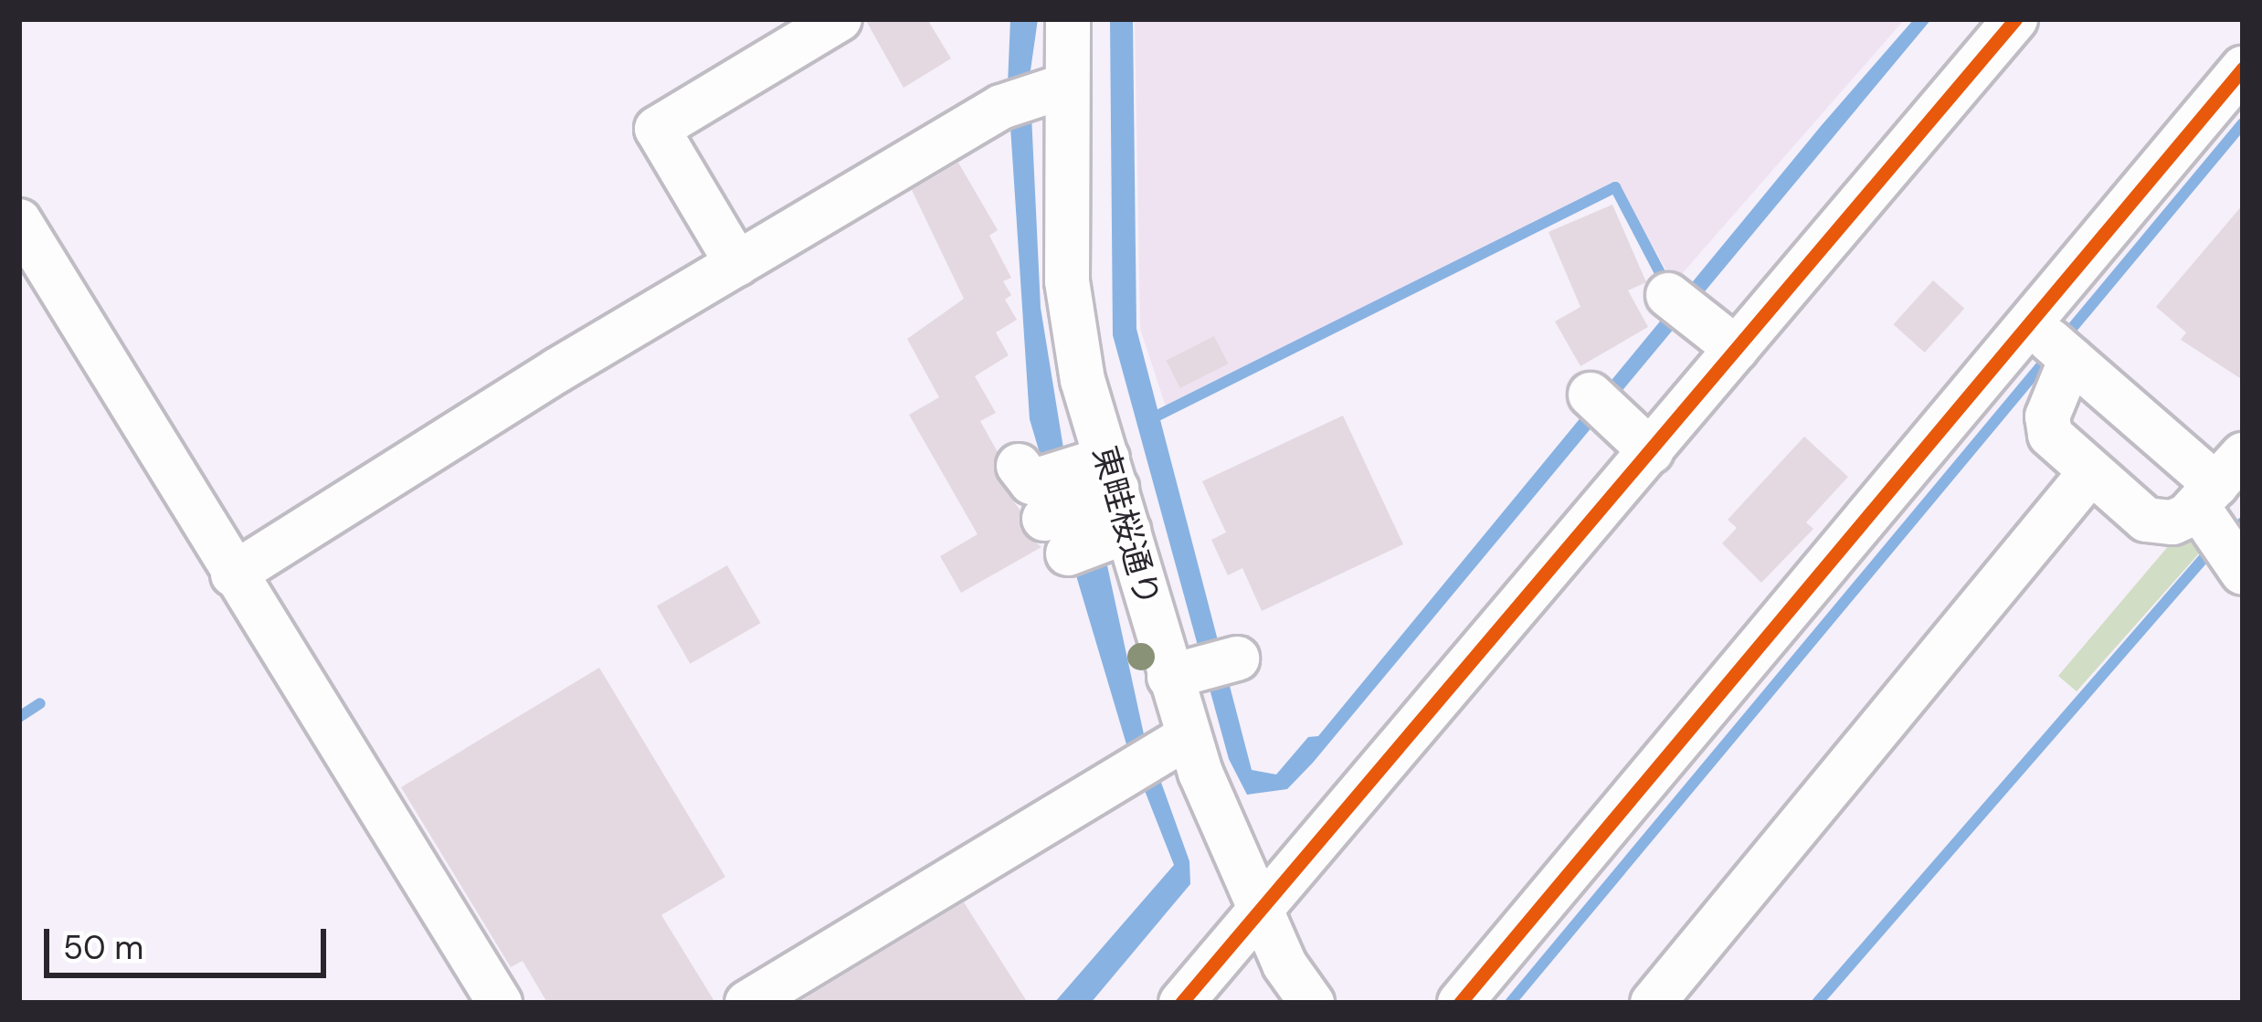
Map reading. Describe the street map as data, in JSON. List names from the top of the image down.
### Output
{
  "streets": {
    "street": ["東畦桜通り"]
  },
  "scale_bar": "50 m"
}
